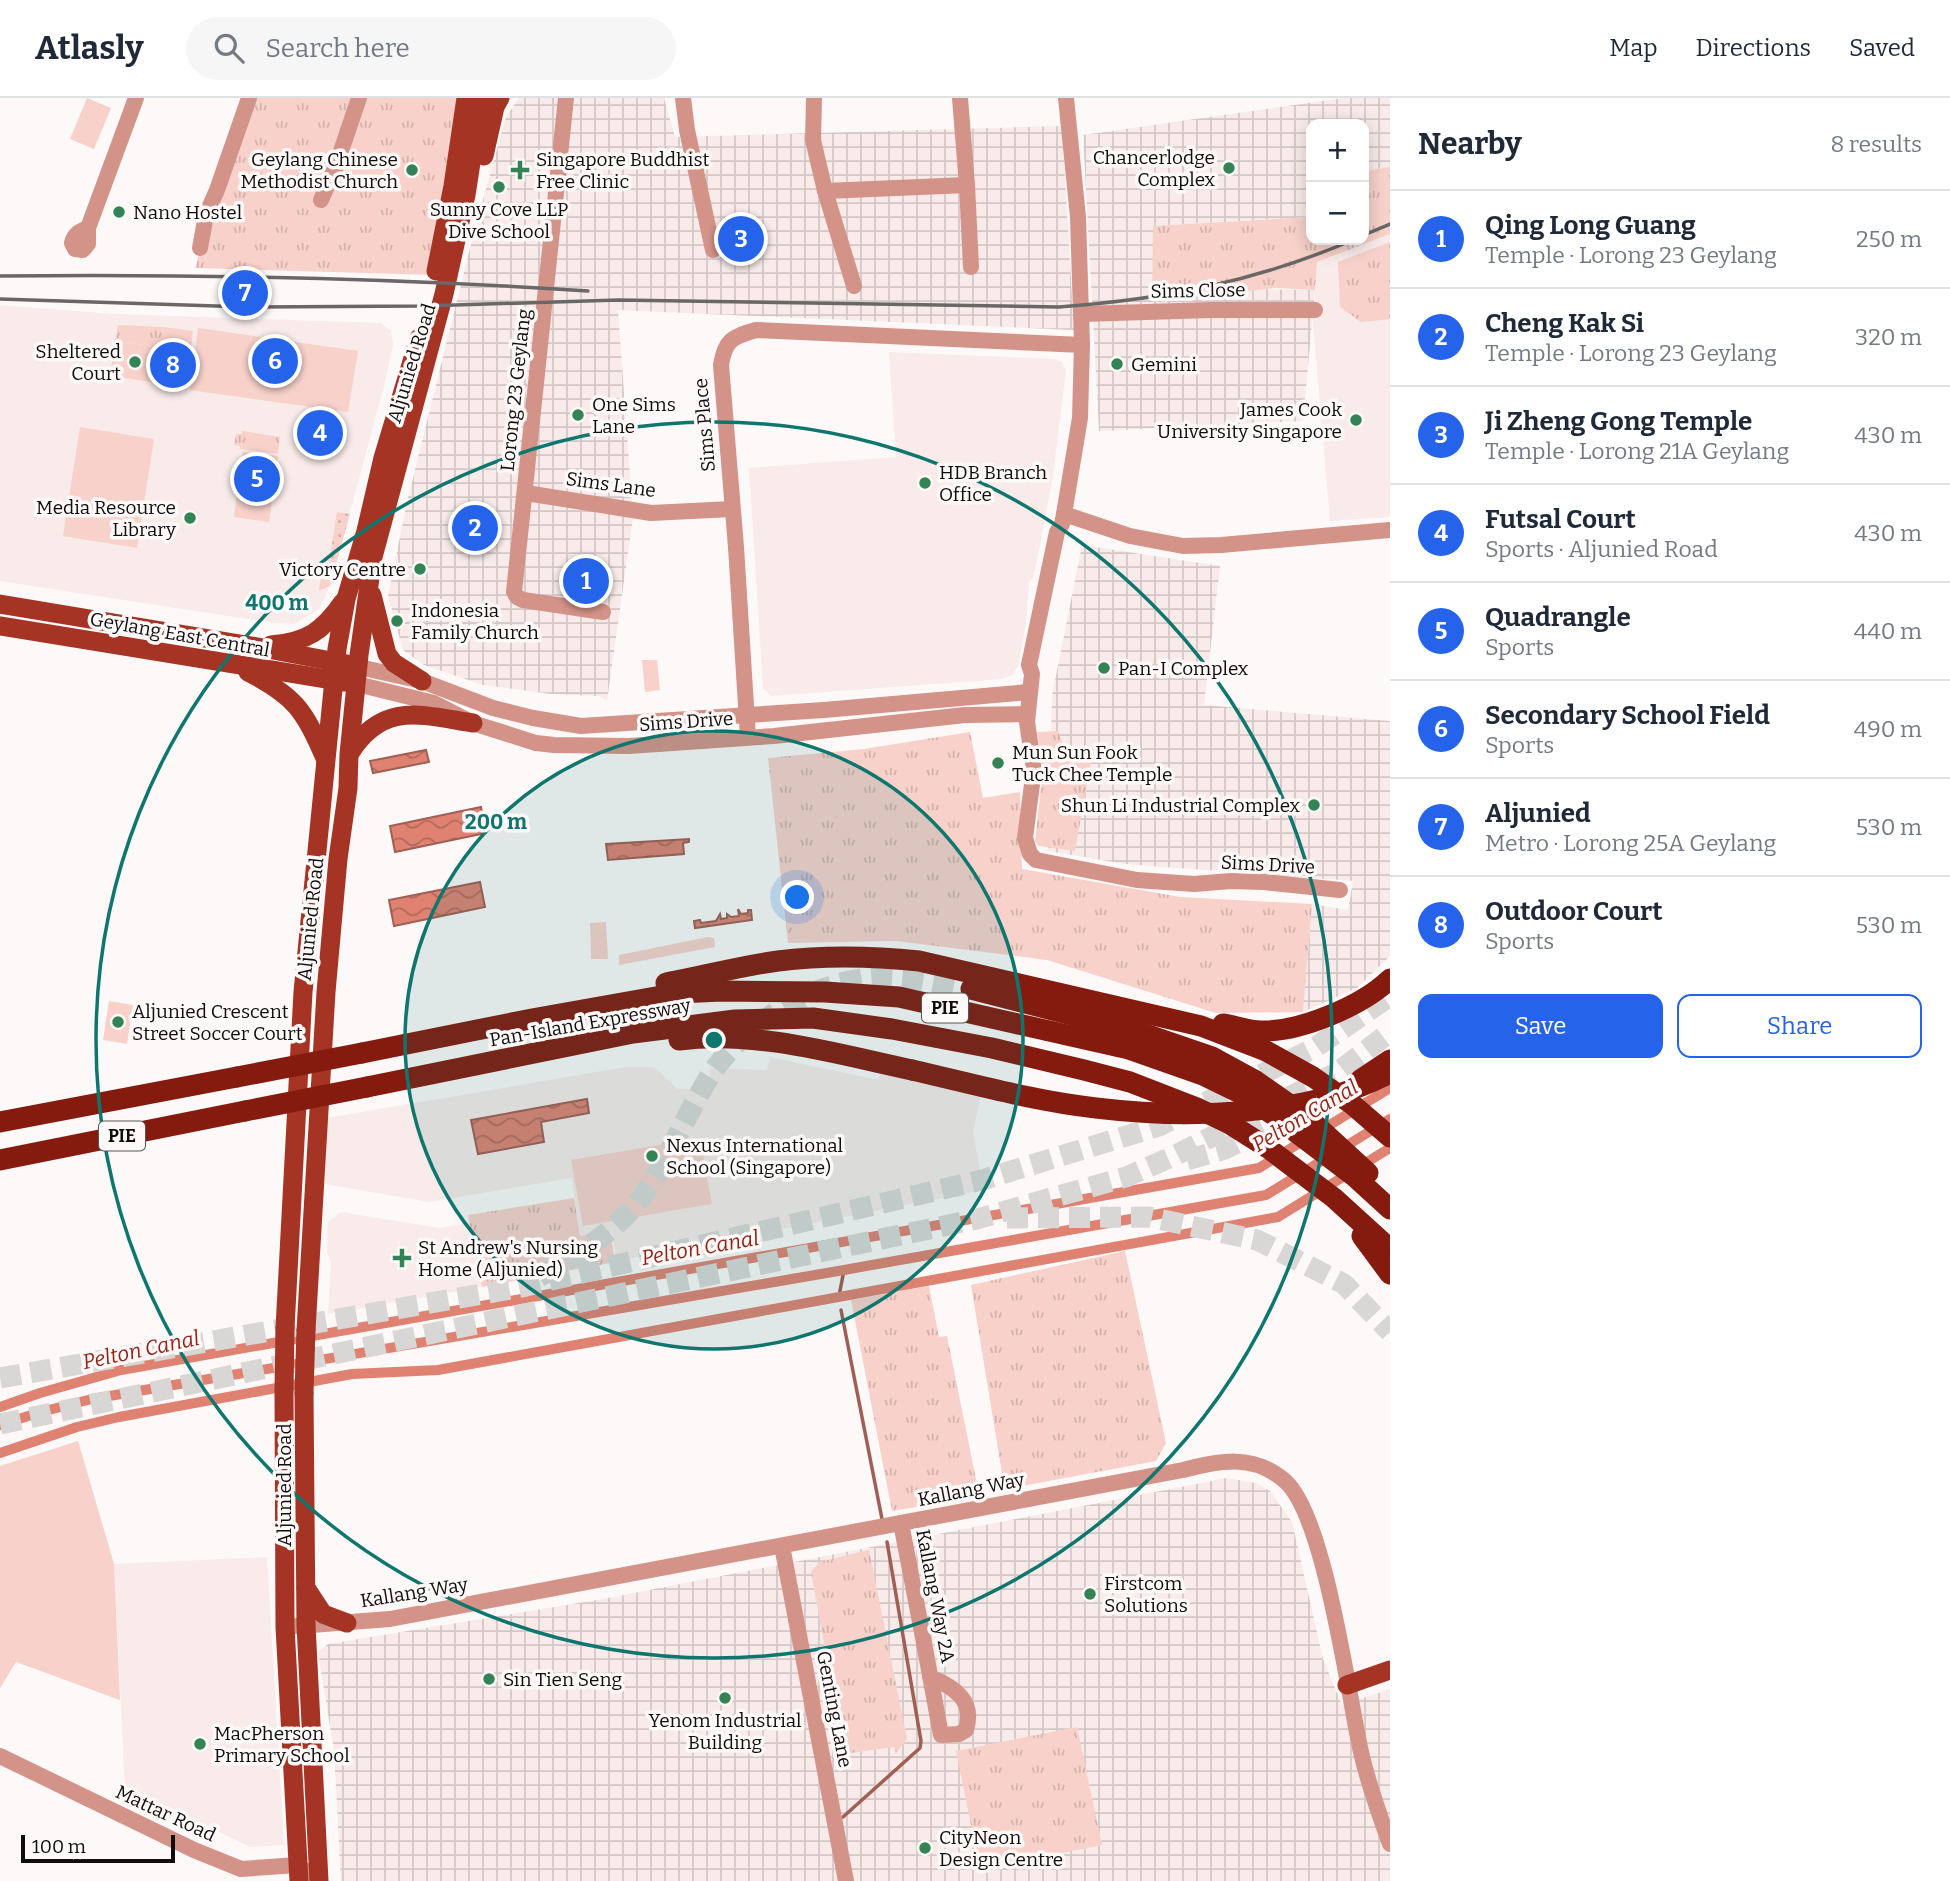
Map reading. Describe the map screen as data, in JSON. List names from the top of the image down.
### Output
{
  "streets": {
    "highway": ["PIE", "Pan-Island Expressway"],
    "main road": ["Aljunied Road", "Geylang East Central"],
    "street": [
      "Sims Close",
      "Lorong 23 Geylang",
      "Sims Place",
      "Sims Lane",
      "Sims Drive",
      "Kallang Way",
      "Kallang Way 2A",
      "Genting Lane",
      "Mattar Road"
    ]
  },
  "crossings": [
    ["Aljunied Road", "Geylang East Central"],
    ["Aljunied Road", "Sims Drive"],
    ["Aljunied Road", "Kallang Way"],
    ["Aljunied Road", "Mattar Road"],
    ["Lorong 23 Geylang", "Sims Lane"],
    ["Sims Place", "Sims Lane"],
    ["Sims Place", "Sims Drive"],
    ["Geylang East Central", "Sims Drive"],
    ["Kallang Way", "Kallang Way 2A"],
    ["Kallang Way", "Genting Lane"]
  ],
  "water": ["Pelton Canal"],
  "places": {
    "other": [
      "Chancerlodge Complex",
      "Geylang Chinese Methodist Church",
      "Sunny Cove LLP Dive School",
      "Nano Hostel",
      "Sheltered Court",
      "Gemini",
      "One Sims Lane",
      "James Cook University Singapore",
      "HDB Branch Office",
      "Media Resource Library",
      "Victory Centre",
      "Indonesia Family Church",
      "Pan-I Complex",
      "Mun Sun Fook Tuck Chee Temple",
      "Shun Li Industrial Complex",
      "Aljunied Crescent Street Soccer Court",
      "Nexus International School (Singapore)",
      "Firstcom Solutions",
      "Sin Tien Seng",
      "Yenom Industrial Building",
      "MacPherson Primary School",
      "CityNeon Design Centre"
    ],
    "health": ["Singapore Buddhist Free Clinic", "St Andrew's Nursing Home (Aljunied)"]
  },
  "scale_bar": "100 m",
  "page": {
    "header": "Atlasly",
    "search": "Search here",
    "nav": ["Map", "Directions", "Saved"],
    "heading": ["Nearby", "8 results"],
    "map_buttons": ["+", "−"],
    "list": [
      {
        "mark": "1",
        "name": "Qing Long Guang",
        "note": "Temple · Lorong 23 Geylang",
        "value": "250 m"
      },
      {
        "mark": "2",
        "name": "Cheng Kak Si",
        "note": "Temple · Lorong 23 Geylang",
        "value": "320 m"
      },
      {
        "mark": "3",
        "name": "Ji Zheng Gong Temple",
        "note": "Temple · Lorong 21A Geylang",
        "value": "430 m"
      },
      {
        "mark": "4",
        "name": "Futsal Court",
        "note": "Sports · Aljunied Road",
        "value": "430 m"
      },
      {
        "mark": "5",
        "name": "Quadrangle",
        "note": "Sports",
        "value": "440 m"
      },
      {
        "mark": "6",
        "name": "Secondary School Field",
        "note": "Sports",
        "value": "490 m"
      },
      {
        "mark": "7",
        "name": "Aljunied",
        "note": "Metro · Lorong 25A Geylang",
        "value": "530 m"
      },
      {
        "mark": "8",
        "name": "Outdoor Court",
        "note": "Sports",
        "value": "530 m"
      }
    ],
    "pins": [
      "3",
      "7",
      "6",
      "8",
      "4",
      "5",
      "2",
      "1"
    ],
    "buttons": ["Save", "Share"],
    "scale": "100 m"
  },
  "rings": ["400 m", "200 m"]
}
